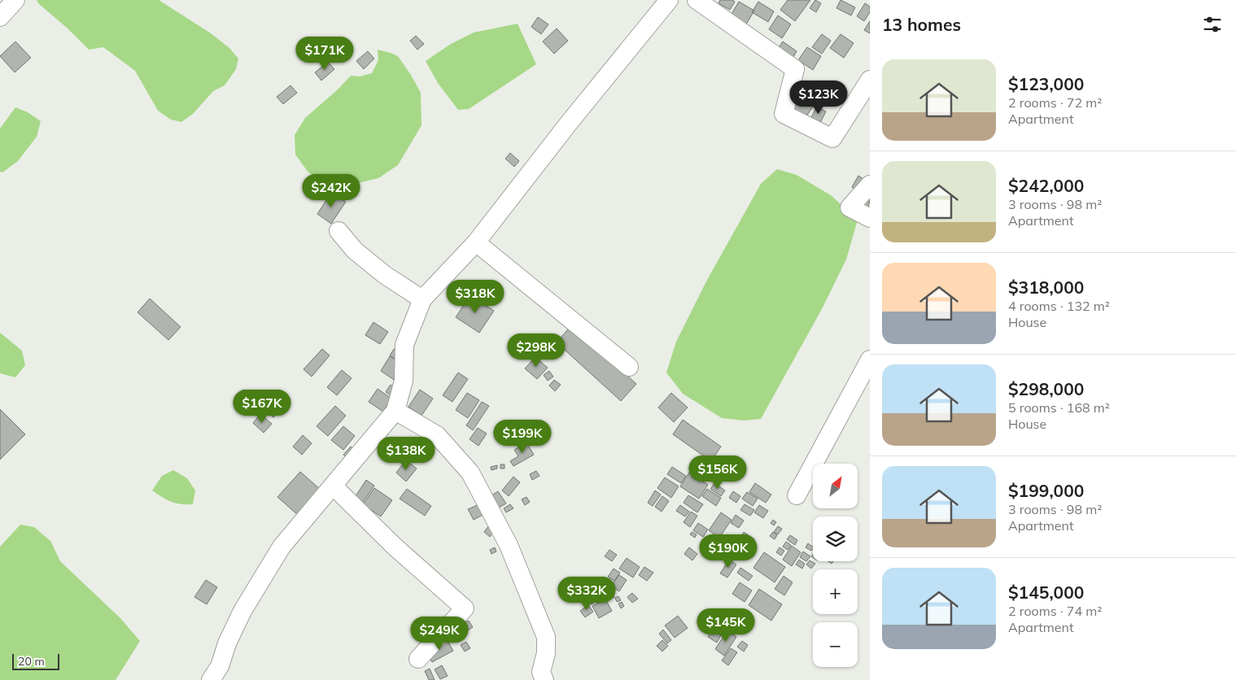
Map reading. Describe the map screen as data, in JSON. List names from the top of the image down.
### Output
{
  "scale_bar": "20 m",
  "north": "top right",
  "page": {
    "heading": "13 homes",
    "price": [
      "$171K",
      "$123K",
      "$242K",
      "$318K",
      "$298K",
      "$167K",
      "$199K",
      "$138K",
      "$156K",
      "$190K",
      "$332K",
      "$145K",
      "$249K"
    ],
    "list": [
      {
        "name": "$123,000",
        "note": "2 rooms · 72 m² · Apartment"
      },
      {
        "name": "$242,000",
        "note": "3 rooms · 98 m² · Apartment"
      },
      {
        "name": "$318,000",
        "note": "4 rooms · 132 m² · House"
      },
      {
        "name": "$298,000",
        "note": "5 rooms · 168 m² · House"
      },
      {
        "name": "$199,000",
        "note": "3 rooms · 98 m² · Apartment"
      },
      {
        "name": "$145,000",
        "note": "2 rooms · 74 m² · Apartment"
      }
    ],
    "map_buttons": ["+", "−"],
    "scale": "20 m"
  }
}
